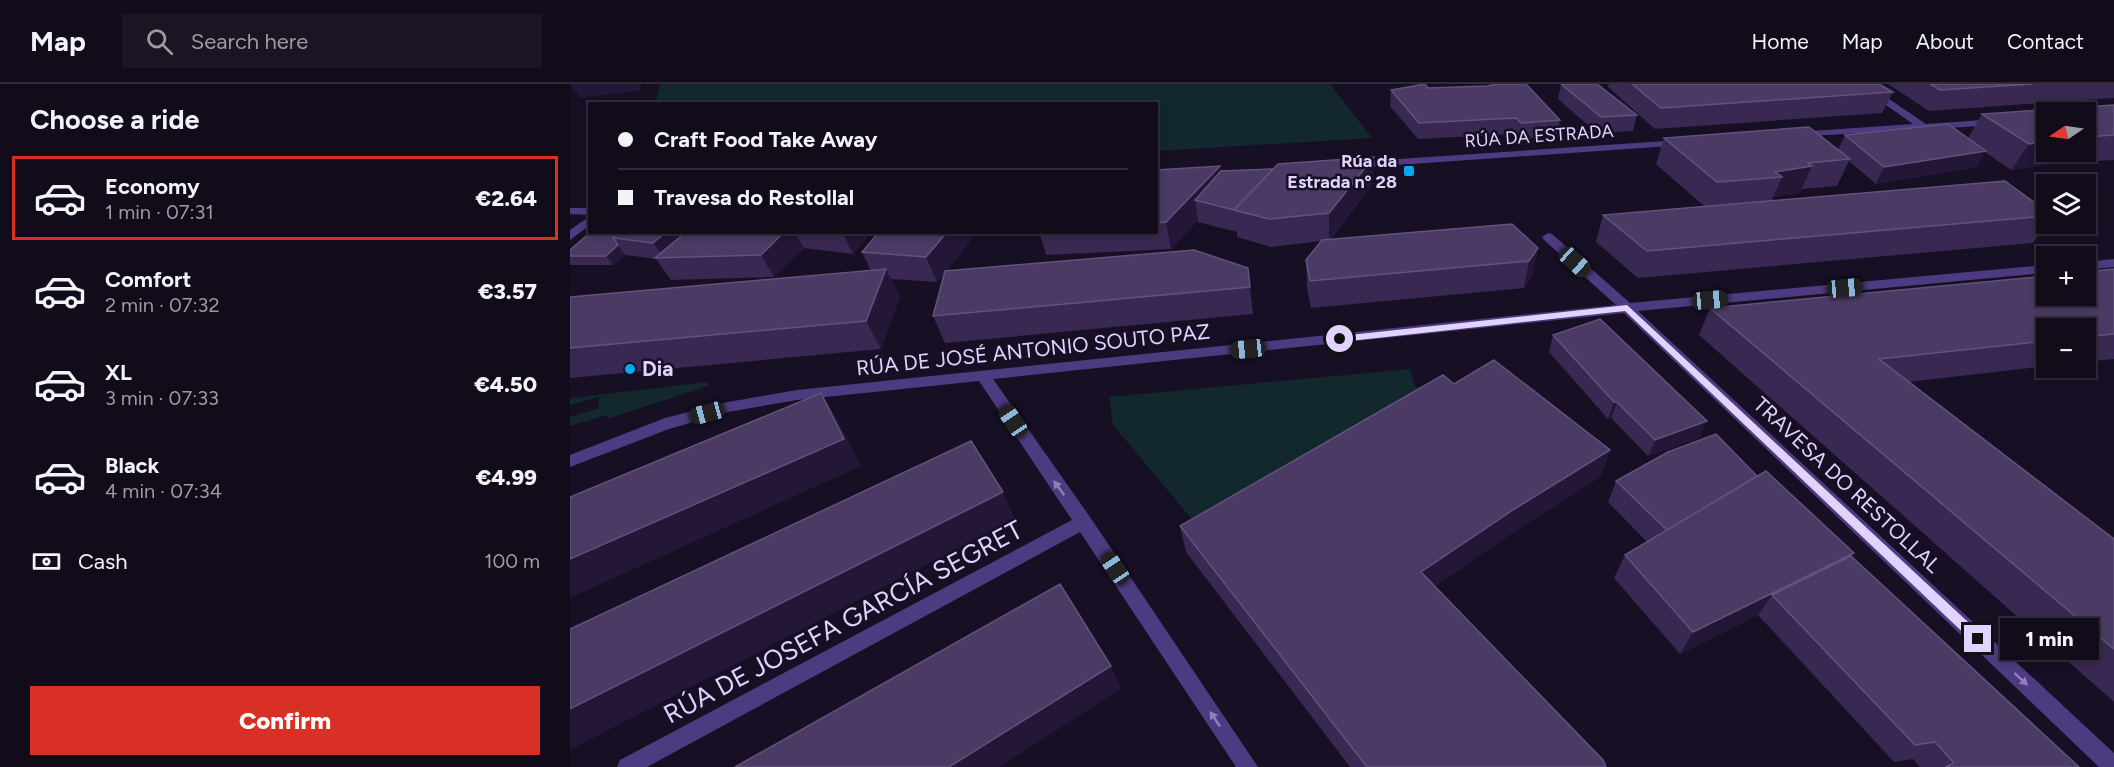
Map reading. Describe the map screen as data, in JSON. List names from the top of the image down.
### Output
{
  "streets": {
    "street": [
      "RÚA DA ESTRADA",
      "RÚA DE JOSÉ ANTONIO SOUTO PAZ",
      "TRAVESA DO RESTOLLAL",
      "RÚA DE JOSEFA GARCÍA SEGRET"
    ]
  },
  "crossings": [
    ["RÚA DE JOSÉ ANTONIO SOUTO PAZ", "TRAVESA DO RESTOLLAL"]
  ],
  "one_way": ["TRAVESA DO RESTOLLAL"],
  "places": {
    "transit": ["Rúa da Estrada nº 28"],
    "other": ["Dia"]
  },
  "north": "left",
  "page": {
    "header": "Map",
    "search": "Search here",
    "nav": [
      "Home",
      "Map",
      "About",
      "Contact"
    ],
    "heading": "Choose a ride",
    "map_buttons": ["+", "−"],
    "banner": ["Craft Food Take Away", "Travesa do Restollal"],
    "list": [
      {
        "name": "Economy",
        "note": "1 min · 07:31",
        "value": "€2.64"
      },
      {
        "name": "Comfort",
        "note": "2 min · 07:32",
        "value": "€3.57"
      },
      {
        "name": "XL",
        "note": "3 min · 07:33",
        "value": "€4.50"
      },
      {
        "name": "Black",
        "note": "4 min · 07:34",
        "value": "€4.99"
      }
    ],
    "pay": ["Cash", "100 m"],
    "bubble": "1 min",
    "buttons": "Confirm"
  }
}
